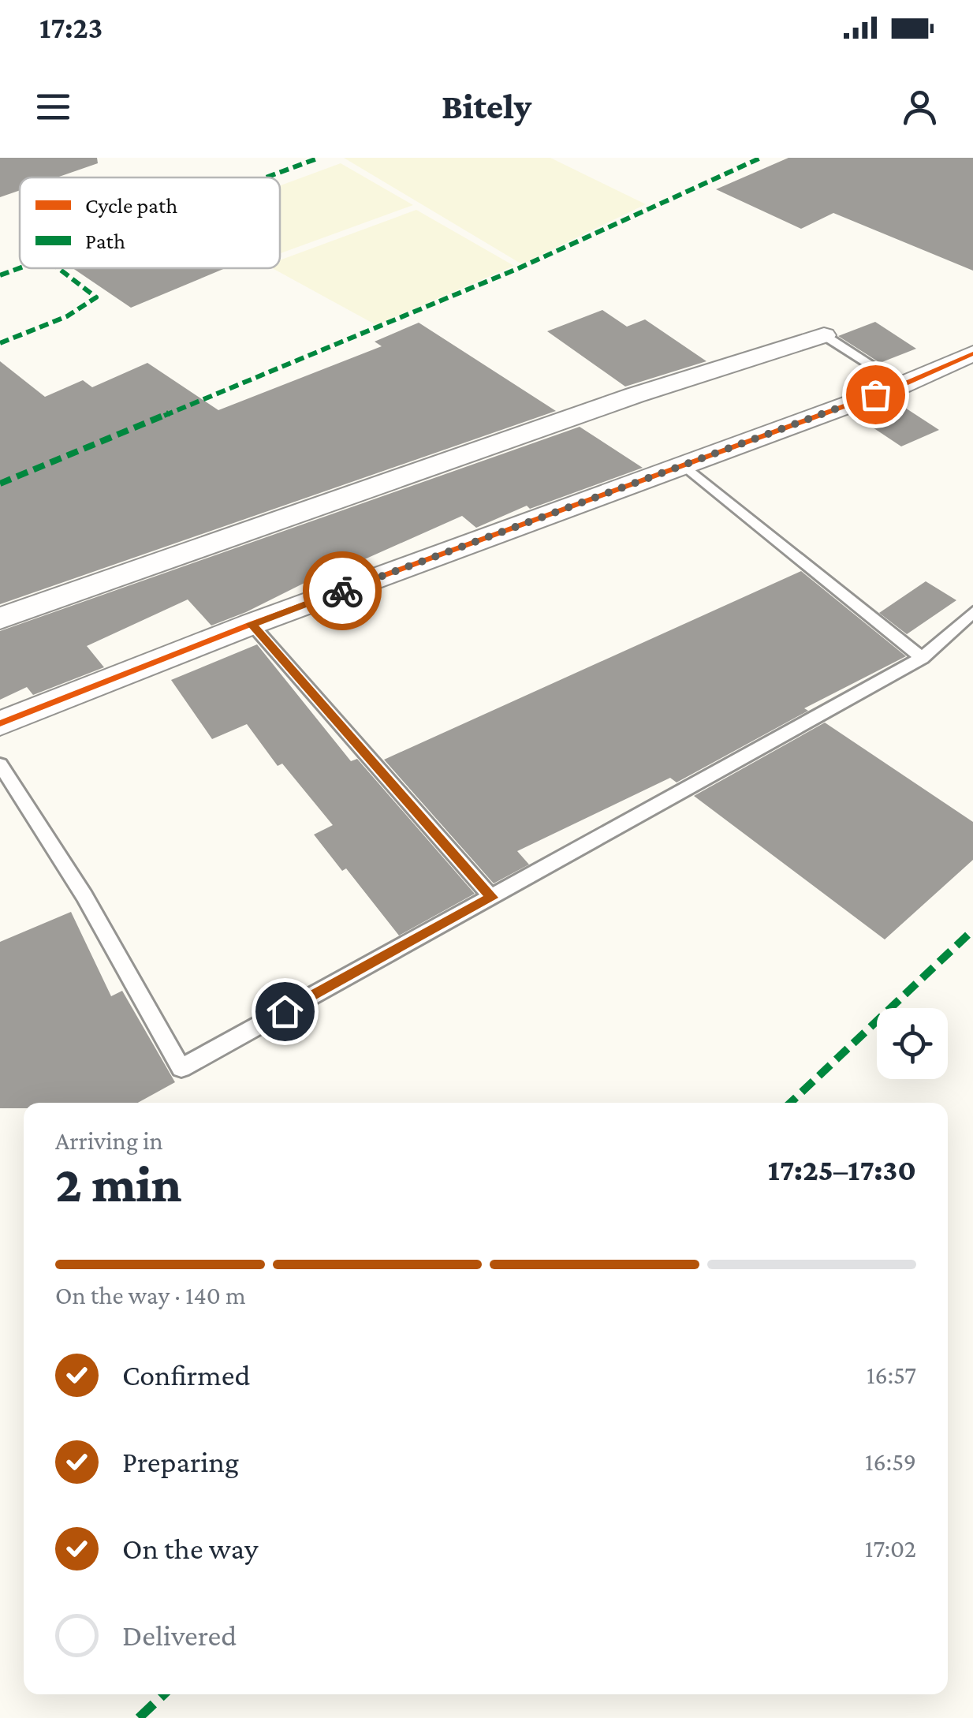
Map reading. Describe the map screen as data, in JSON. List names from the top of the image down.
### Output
{
  "legend": ["Cycle path", "Path"],
  "page": {
    "status": "17:23",
    "header": "Bitely",
    "heading": ["2 min", "Arriving in", "17:25–17:30"],
    "bar": "On the way · 140 m",
    "list": [
      ["Confirmed", "16:57"],
      ["Preparing", "16:59"],
      ["On the way", "17:02"],
      "Delivered"
    ]
  }
}
